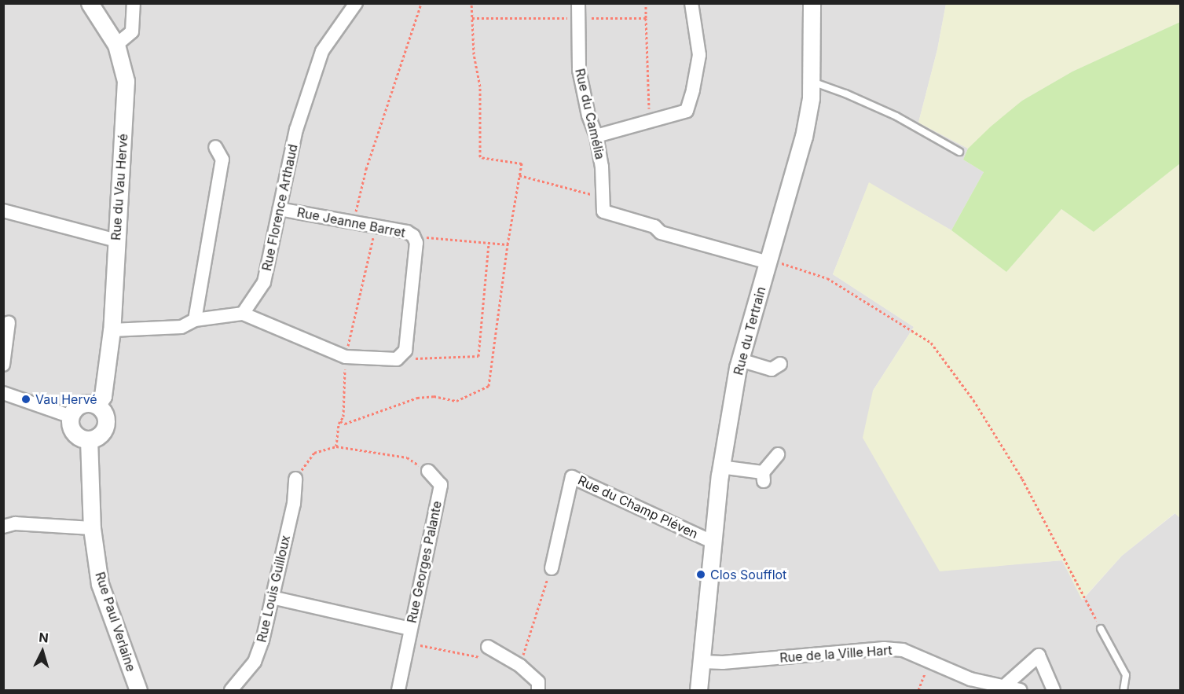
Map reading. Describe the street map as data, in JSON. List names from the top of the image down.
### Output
{
  "streets": {
    "street": [
      "Rue du Camélia",
      "Rue du Vau Hervé",
      "Rue Florence Arthaud",
      "Rue Jeanne Barret",
      "Rue du Tertrain",
      "Rue du Champ Pléven",
      "Rue Georges Palante",
      "Rue Louis Guilloux",
      "Rue Paul Verlaine",
      "Rue de la Ville Hart"
    ]
  },
  "crossings": [
    ["Rue du Camélia", "Rue du Tertrain"],
    ["Rue du Vau Hervé", "Rue Paul Verlaine"],
    ["Rue Florence Arthaud", "Rue Jeanne Barret"],
    ["Rue du Tertrain", "Rue du Champ Pléven"],
    ["Rue du Tertrain", "Rue de la Ville Hart"],
    ["Rue Georges Palante", "Rue Louis Guilloux"]
  ],
  "places": ["Vau Hervé", "Clos Soufflot"],
  "north": "top"
}
